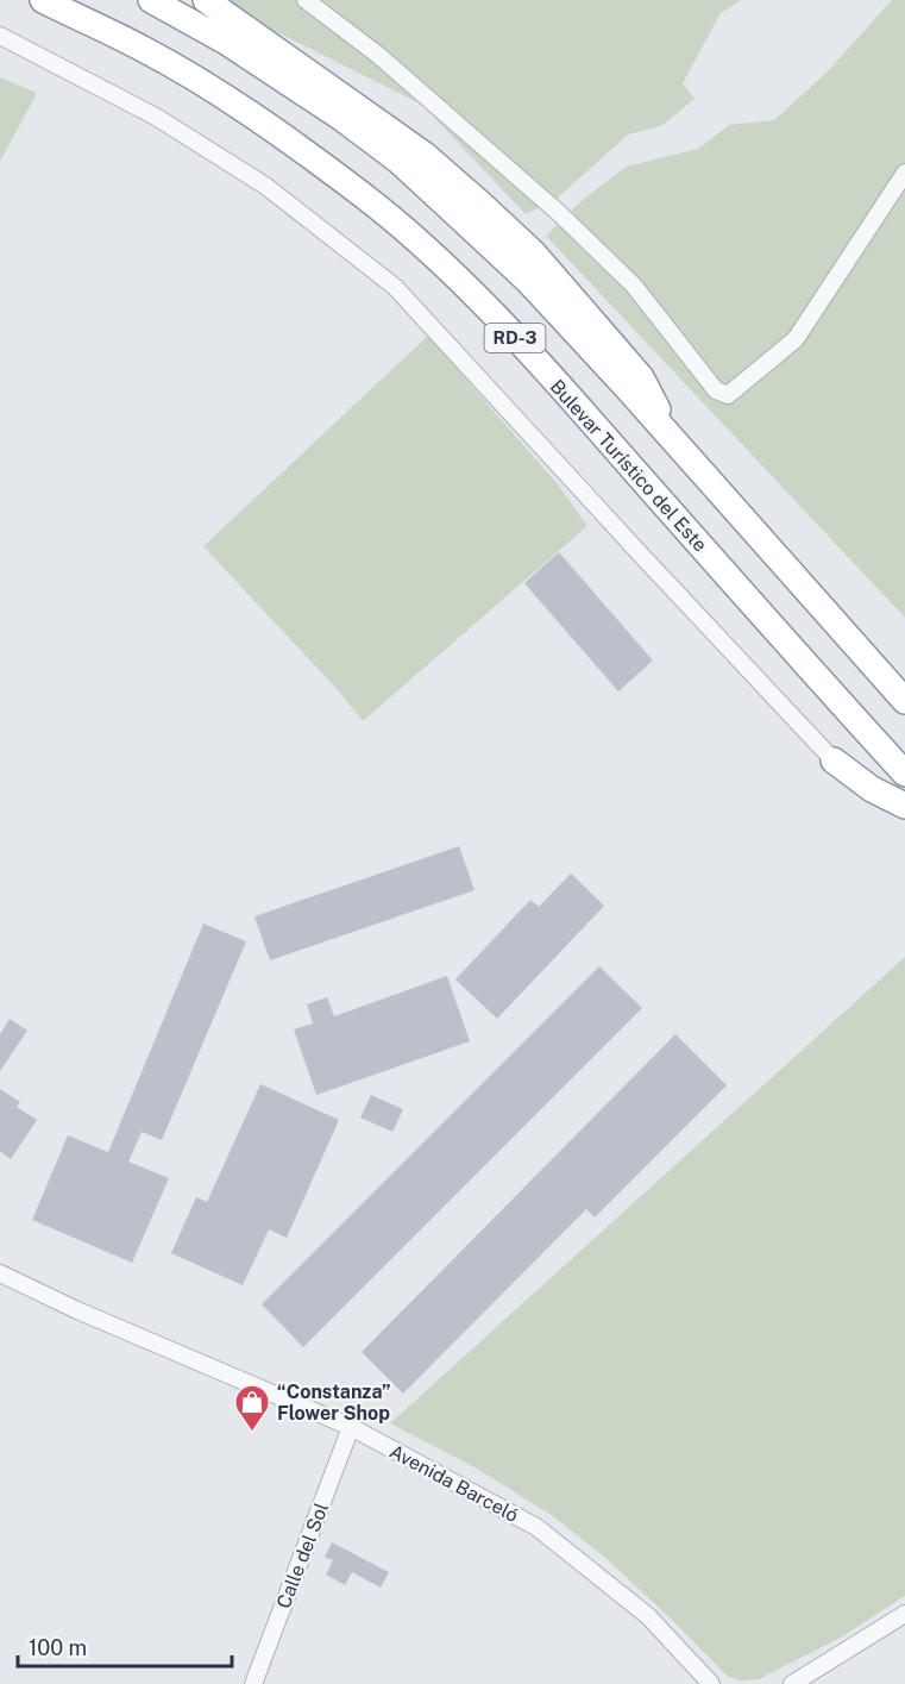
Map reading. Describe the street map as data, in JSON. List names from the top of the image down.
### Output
{
  "streets": {
    "highway": ["RD-3", "Bulevar Turístico del Este"],
    "street": ["Avenida Barceló", "Calle del Sol"]
  },
  "crossings": [
    ["Avenida Barceló", "Calle del Sol"]
  ],
  "places": {
    "shop": ["“Constanza” Flower Shop"]
  },
  "scale_bar": "100 m"
}
